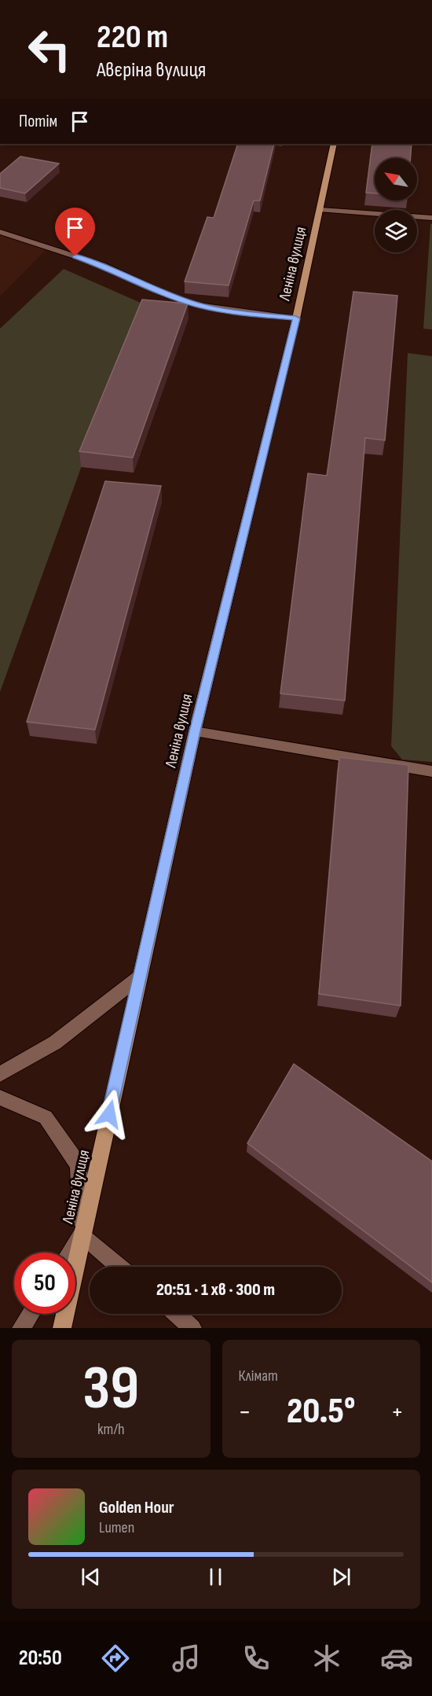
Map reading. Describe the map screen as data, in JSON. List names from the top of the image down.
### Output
{
  "streets": {
    "main road": ["Леніна вулиця"]
  },
  "north": "top left",
  "page": {
    "turn": ["220 m", "Авєріна вулиця"],
    "then": "Потім",
    "limit": "50",
    "trip": "20:51 · 1 хв · 300 m",
    "tile": [
      ["39", "km/h"],
      "Клімат"
    ],
    "heat": ["−", "20.5°", "+"],
    "song": ["Golden Hour", "Lumen"],
    "tabs": "20:50"
  }
}
